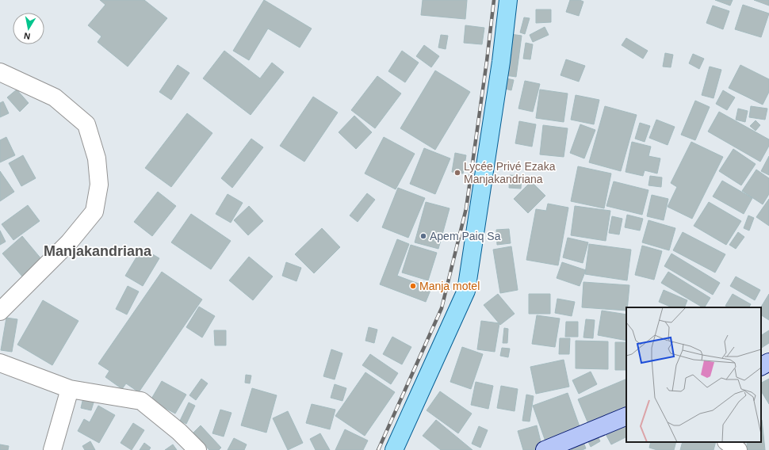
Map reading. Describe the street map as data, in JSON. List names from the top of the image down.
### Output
{
  "districts": ["Manjakandriana"],
  "places": ["Lycée Privé Ezaka Manjakandriana", "Apem Paiq Sa", "Manja motel"],
  "north": "bottom"
}
